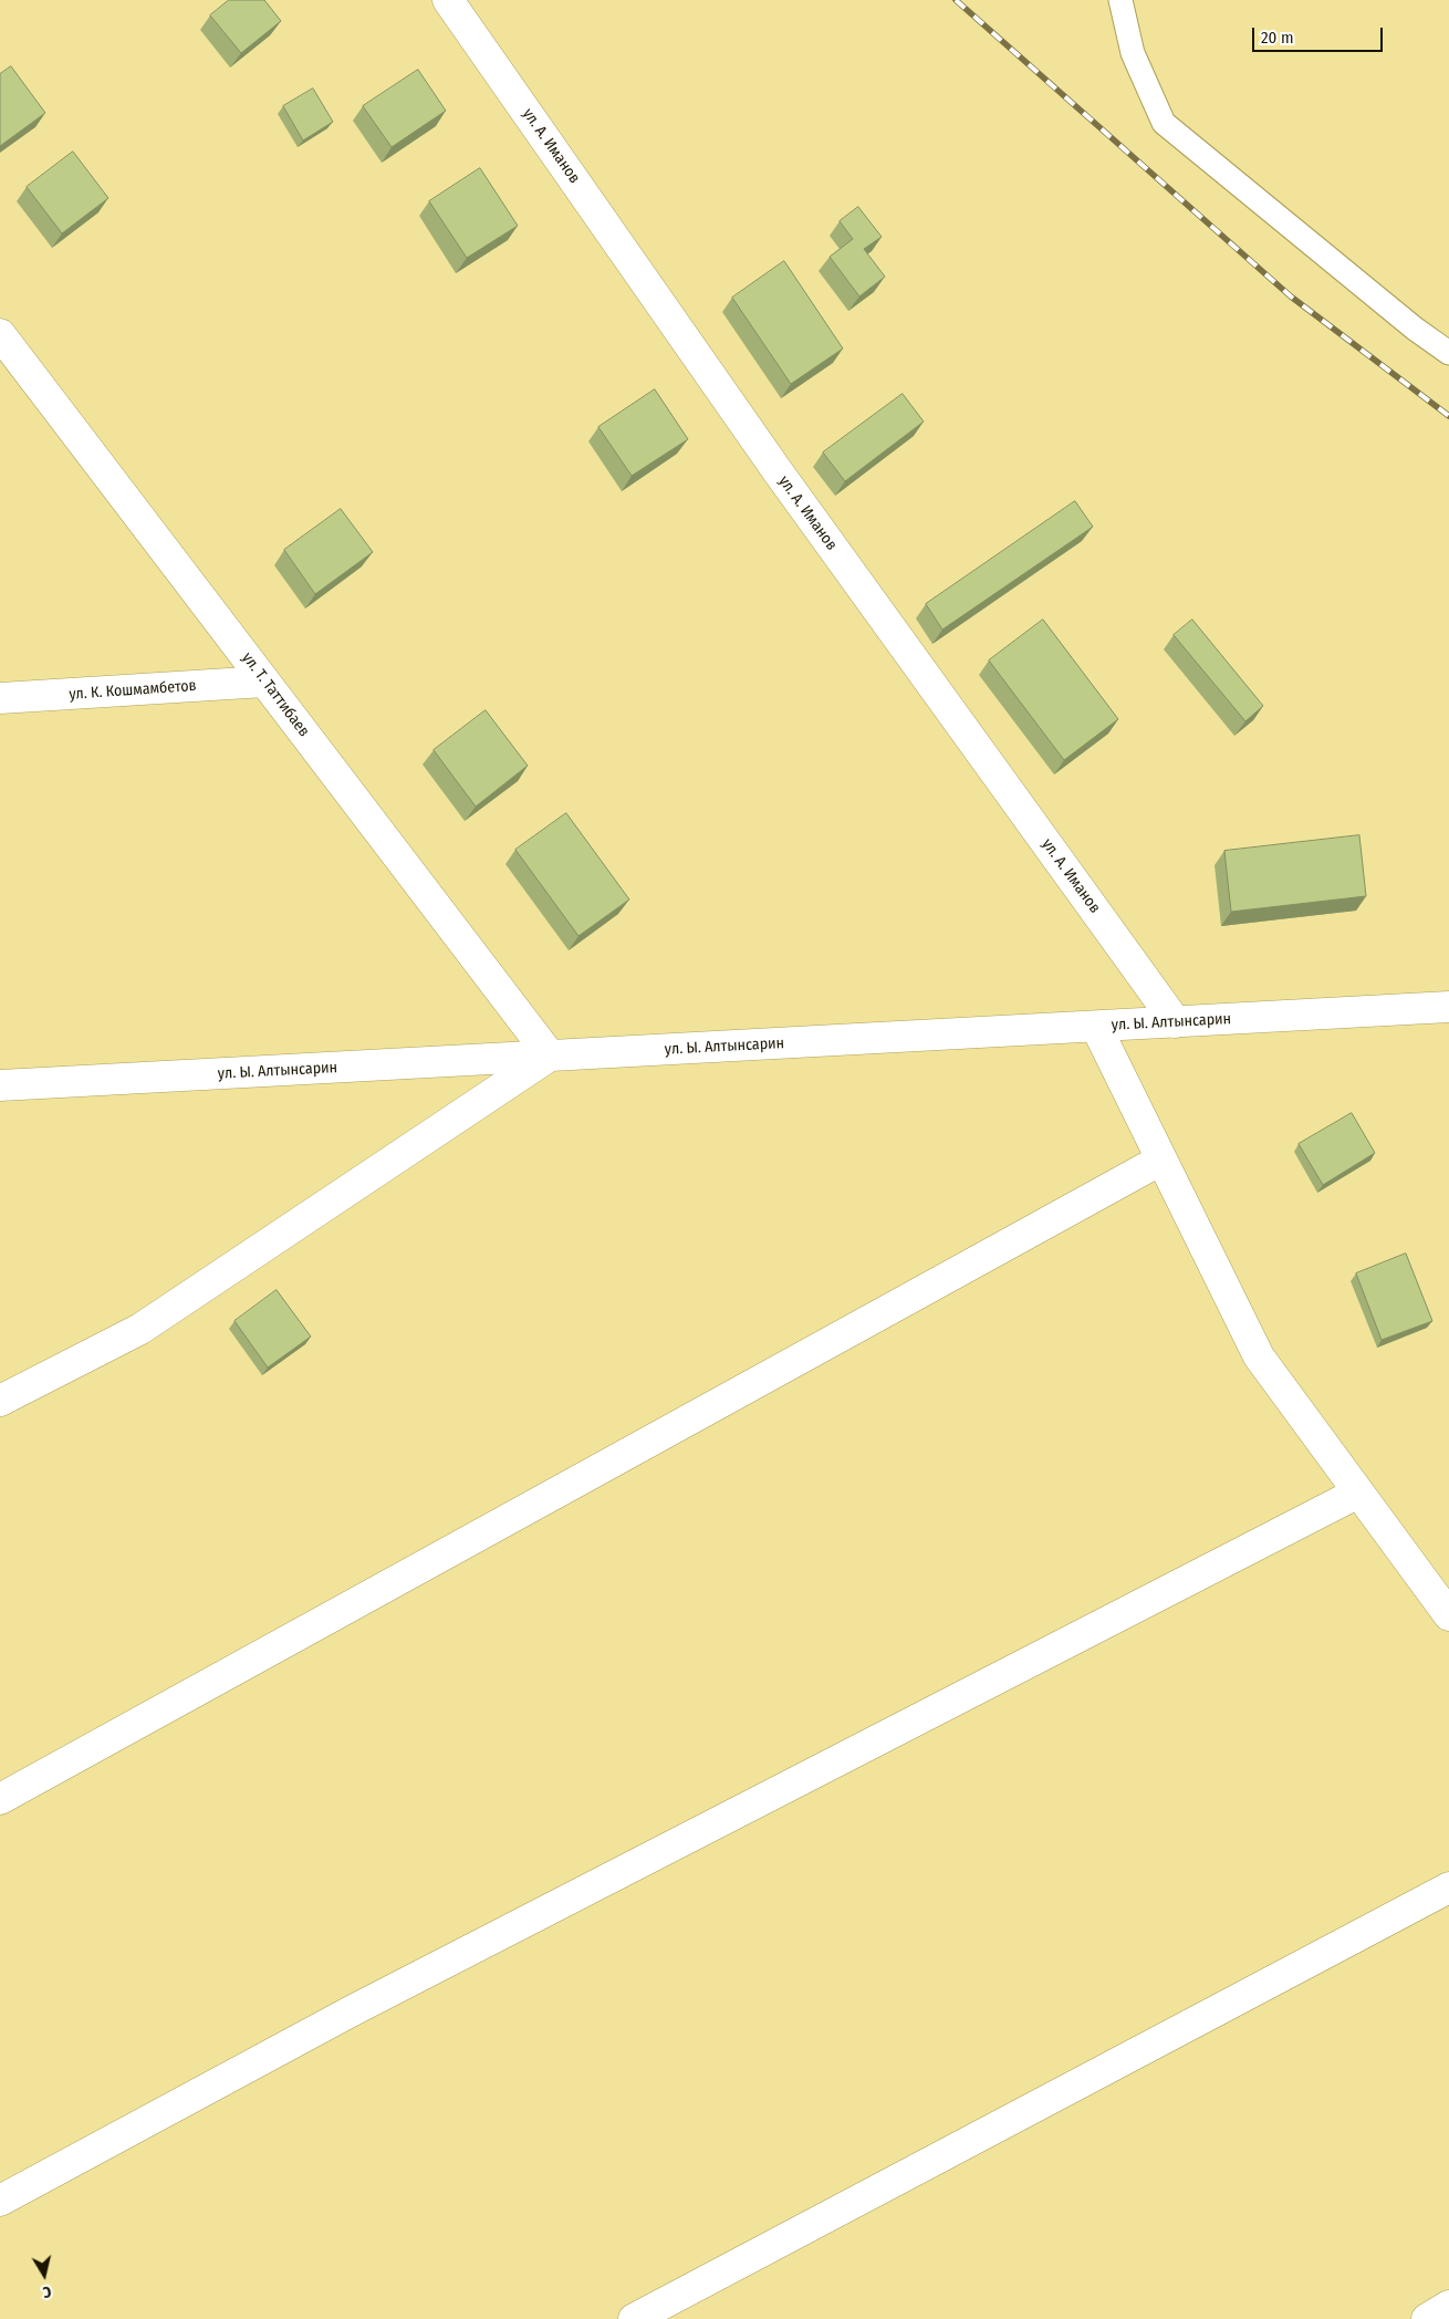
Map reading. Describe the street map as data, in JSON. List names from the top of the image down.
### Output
{
  "streets": {
    "street": [
      "ул. А. Иманов",
      "ул. К. Кошмамбетов",
      "ул. Т. Таттибаев",
      "ул. Ы. Алтынсарин"
    ]
  },
  "crossings": [
    ["ул. А. Иманов", "ул. Ы. Алтынсарин"],
    ["ул. К. Кошмамбетов", "ул. Т. Таттибаев"],
    ["ул. Т. Таттибаев", "ул. Ы. Алтынсарин"]
  ],
  "scale_bar": "20 m",
  "north": "bottom"
}
